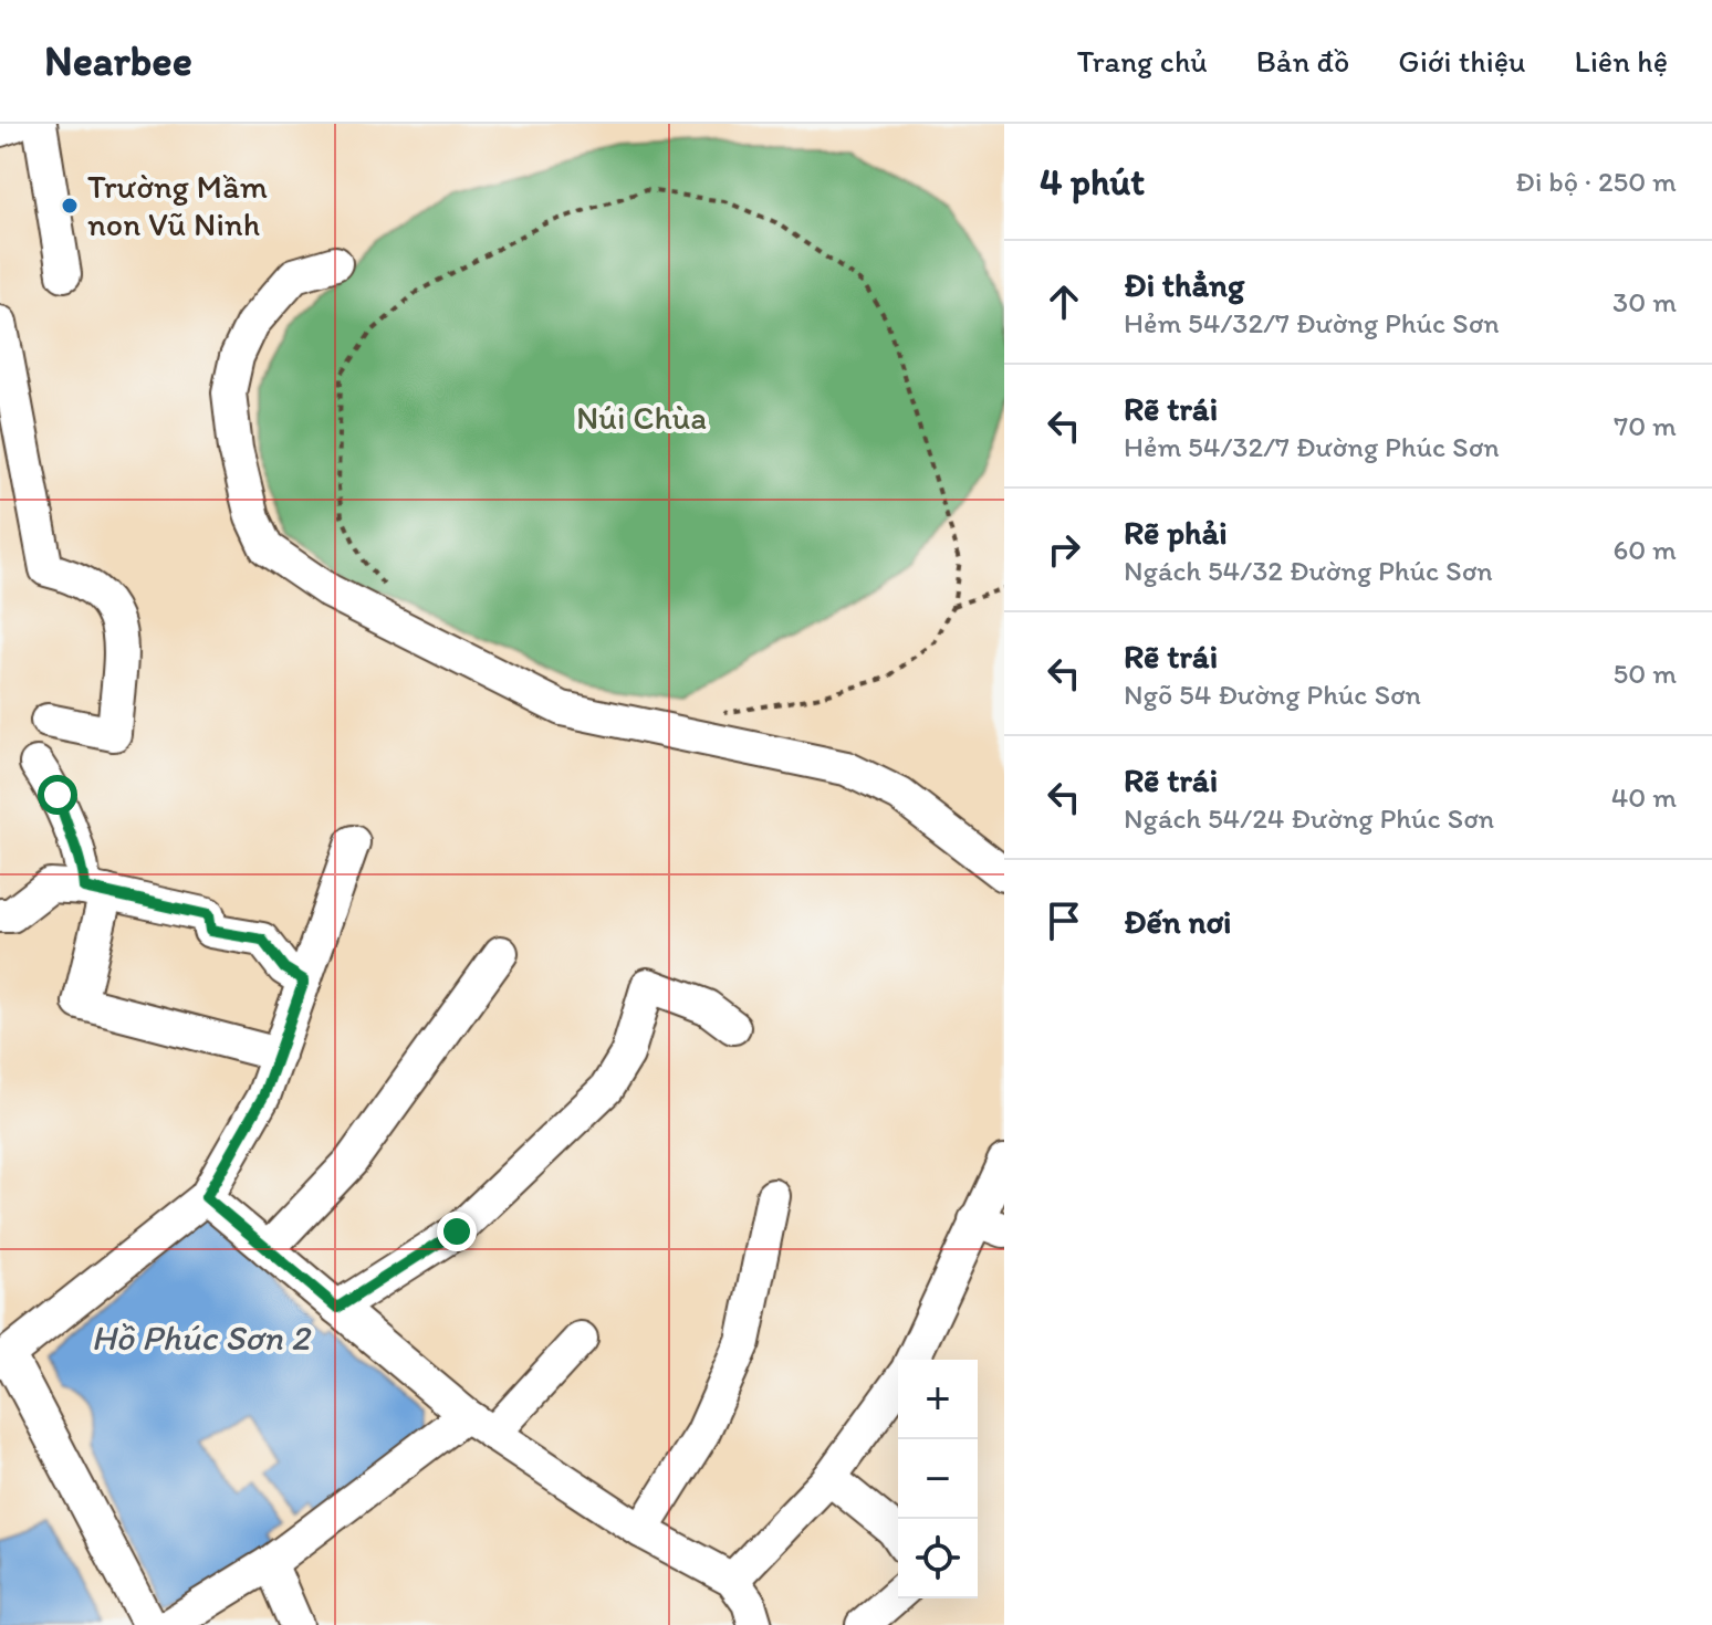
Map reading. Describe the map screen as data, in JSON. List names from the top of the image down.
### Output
{
  "water": ["Hồ Phúc Sơn 2"],
  "parks": ["Núi Chùa"],
  "places": ["Trường Mầm non Vũ Ninh"],
  "page": {
    "header": "Nearbee",
    "nav": [
      "Trang chủ",
      "Bản đồ",
      "Giới thiệu",
      "Liên hệ"
    ],
    "heading": ["4 phút", "Đi bộ · 250 m"],
    "list": [
      ["Đi thẳng", "Hẻm 54/32/7 Đường Phúc Sơn", "30 m"],
      ["Rẽ trái", "Hẻm 54/32/7 Đường Phúc Sơn", "70 m"],
      ["Rẽ phải", "Ngách 54/32 Đường Phúc Sơn", "60 m"],
      ["Rẽ trái", "Ngõ 54 Đường Phúc Sơn", "50 m"],
      ["Rẽ trái", "Ngách 54/24 Đường Phúc Sơn", "40 m"],
      "Đến nơi"
    ],
    "map_buttons": ["+", "−"]
  }
}
